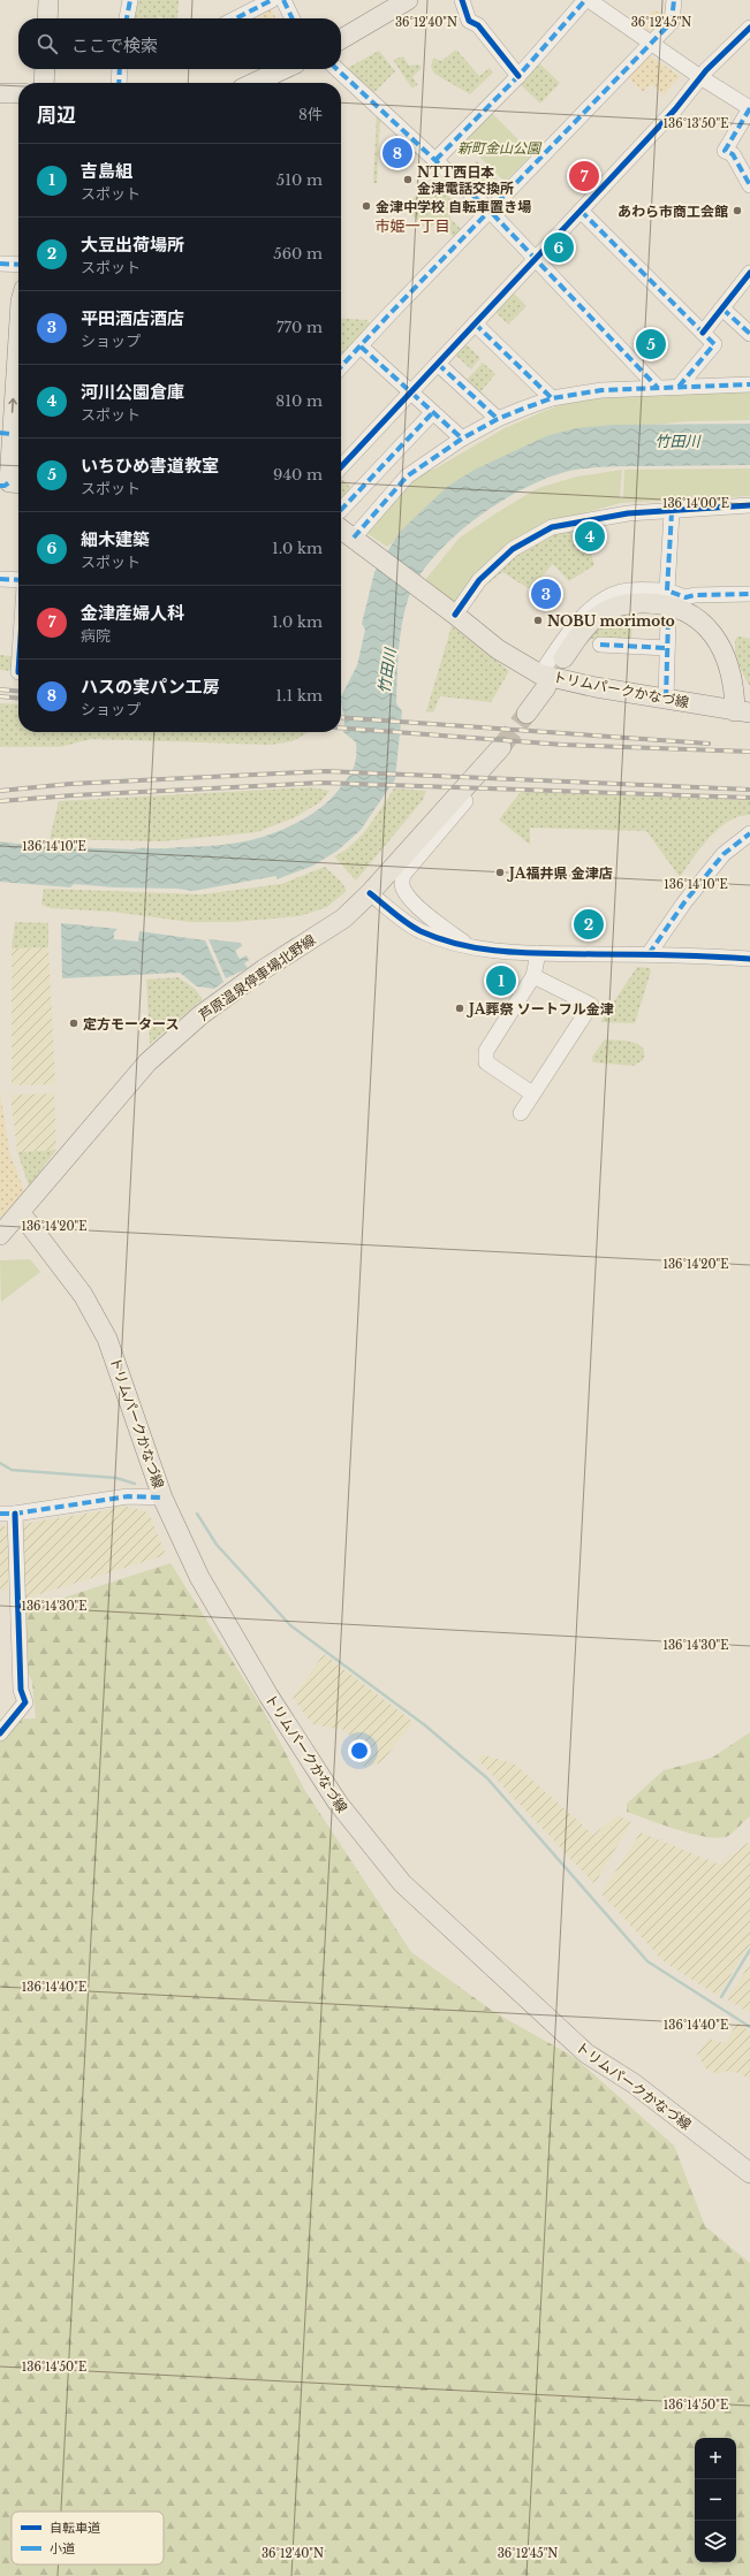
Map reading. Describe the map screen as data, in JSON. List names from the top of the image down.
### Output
{
  "streets": {
    "main road": ["トリムパークかなづ線", "芦原温泉停車場北野線"]
  },
  "crossings": [
    ["トリムパークかなづ線", "芦原温泉停車場北野線"]
  ],
  "districts": ["市姫一丁目"],
  "water": ["竹田川"],
  "parks": ["新町金山公園"],
  "places": [
    "NTT西日本 金津電話交換所",
    "金津中学校 自転車置き場",
    "あわら市商工会館",
    "NOBU morimoto",
    "JA福井県 金津店",
    "JA葬祭 ソートフル金津",
    "定方モータース"
  ],
  "legend": ["自転車道", "小道"],
  "page": {
    "search": "ここで検索",
    "heading": ["周辺", "8件"],
    "pins": [
      "8",
      "7",
      "6",
      "5",
      "4",
      "3",
      "2",
      "1"
    ],
    "list": [
      {
        "mark": "1",
        "name": "吉島組",
        "note": "スポット",
        "value": "510 m"
      },
      {
        "mark": "2",
        "name": "大豆出荷場所",
        "note": "スポット",
        "value": "560 m"
      },
      {
        "mark": "3",
        "name": "平田酒店酒店",
        "note": "ショップ",
        "value": "770 m"
      },
      {
        "mark": "4",
        "name": "河川公園倉庫",
        "note": "スポット",
        "value": "810 m"
      },
      {
        "mark": "5",
        "name": "いちひめ書道教室",
        "note": "スポット",
        "value": "940 m"
      },
      {
        "mark": "6",
        "name": "細木建築",
        "note": "スポット",
        "value": "1.0 km"
      },
      {
        "mark": "7",
        "name": "金津産婦人科",
        "note": "病院",
        "value": "1.0 km"
      },
      {
        "mark": "8",
        "name": "ハスの実パン工房",
        "note": "ショップ",
        "value": "1.1 km"
      }
    ],
    "map_buttons": ["+", "−"]
  },
  "coordinates": [
    "36°12'40\"N",
    "36°12'45\"N",
    "136°13'50\"E",
    "136°14'00\"E",
    "136°14'10\"E",
    "136°14'20\"E",
    "136°14'30\"E",
    "136°14'40\"E",
    "136°14'50\"E"
  ]
}
